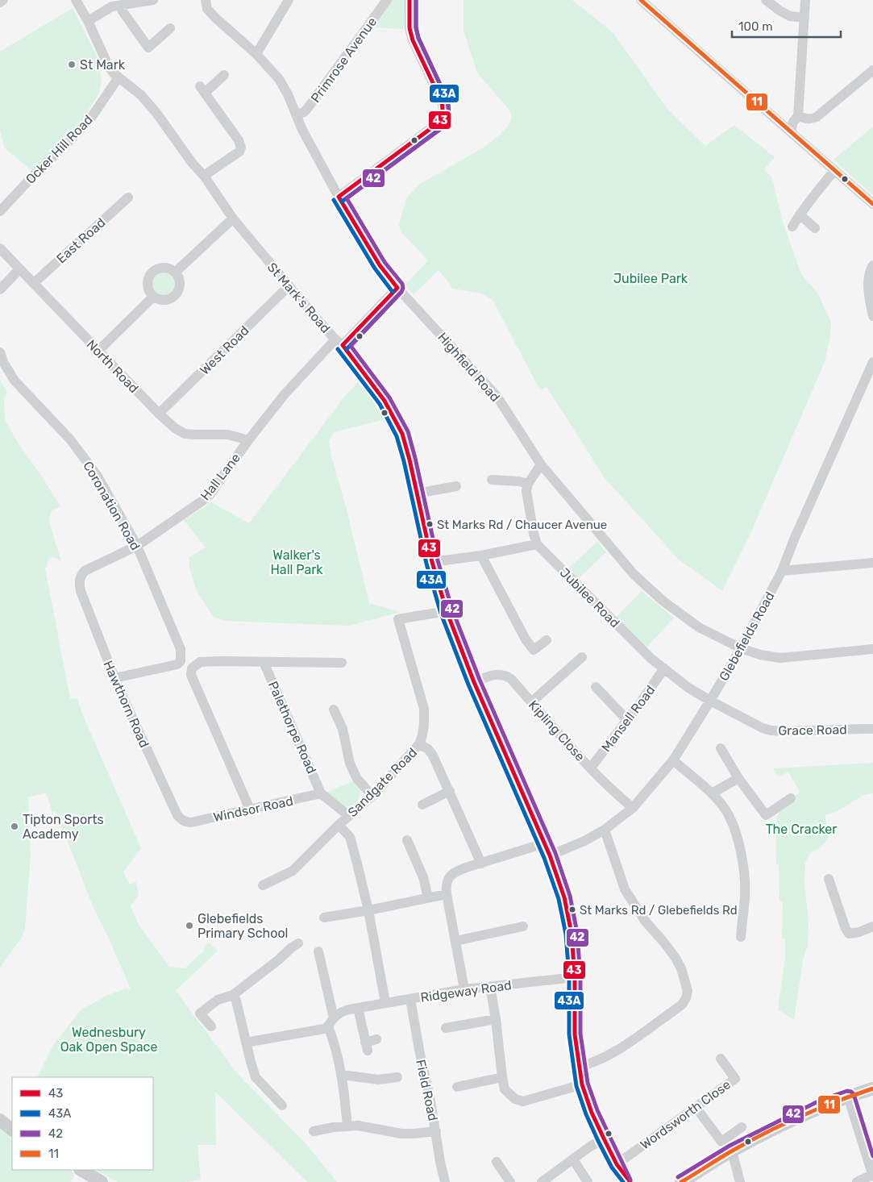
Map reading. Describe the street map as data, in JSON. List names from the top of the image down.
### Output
{
  "streets": {
    "street": [
      "Primrose Avenue",
      "Ocker Hill Road",
      "East Road",
      "St Mark's Road",
      "West Road",
      "North Road",
      "Highfield Road",
      "Hall Lane",
      "Coronation Road",
      "Jubilee Road",
      "Glebefields Road",
      "Hawthorn Road",
      "Mansell Road",
      "Palethorpe Road",
      "Grace Road",
      "Kipling Close",
      "Sandgate Road",
      "Windsor Road",
      "Ridgeway Road",
      "Field Road",
      "Wordsworth Close"
    ]
  },
  "crossings": [
    ["Primrose Avenue", "Highfield Road"],
    ["Ocker Hill Road", "St Mark's Road"],
    ["East Road", "North Road"],
    ["St Mark's Road", "West Road"],
    ["St Mark's Road", "Hall Lane"],
    ["St Mark's Road", "Glebefields Road"],
    ["St Mark's Road", "Kipling Close"],
    ["St Mark's Road", "Sandgate Road"],
    ["St Mark's Road", "Ridgeway Road"],
    ["St Mark's Road", "Wordsworth Close"],
    ["West Road", "North Road"],
    ["North Road", "Hall Lane"],
    ["Highfield Road", "Hall Lane"],
    ["Highfield Road", "Glebefields Road"],
    ["Hall Lane", "Coronation Road"],
    ["Hall Lane", "Hawthorn Road"],
    ["Coronation Road", "Hawthorn Road"],
    ["Jubilee Road", "Glebefields Road"],
    ["Jubilee Road", "Mansell Road"],
    ["Jubilee Road", "Grace Road"],
    ["Glebefields Road", "Grace Road"],
    ["Glebefields Road", "Kipling Close"],
    ["Hawthorn Road", "Windsor Road"],
    ["Mansell Road", "Kipling Close"],
    ["Palethorpe Road", "Windsor Road"],
    ["Ridgeway Road", "Field Road"]
  ],
  "parks": [
    "Jubilee Park",
    "Walker's Hall Park",
    "The Cracker",
    "Wednesbury Oak Open Space"
  ],
  "places": [
    "St Mark",
    "St Marks Rd / Chaucer Avenue",
    "Tipton Sports Academy",
    "St Marks Rd / Glebefields Rd",
    "Glebefields Primary School"
  ],
  "lines": [
    "transit line 43",
    "transit line 43A",
    "transit line 42",
    "transit line 11"
  ],
  "legend": [
    "43",
    "43A",
    "42",
    "11"
  ],
  "scale_bar": "100 m"
}
